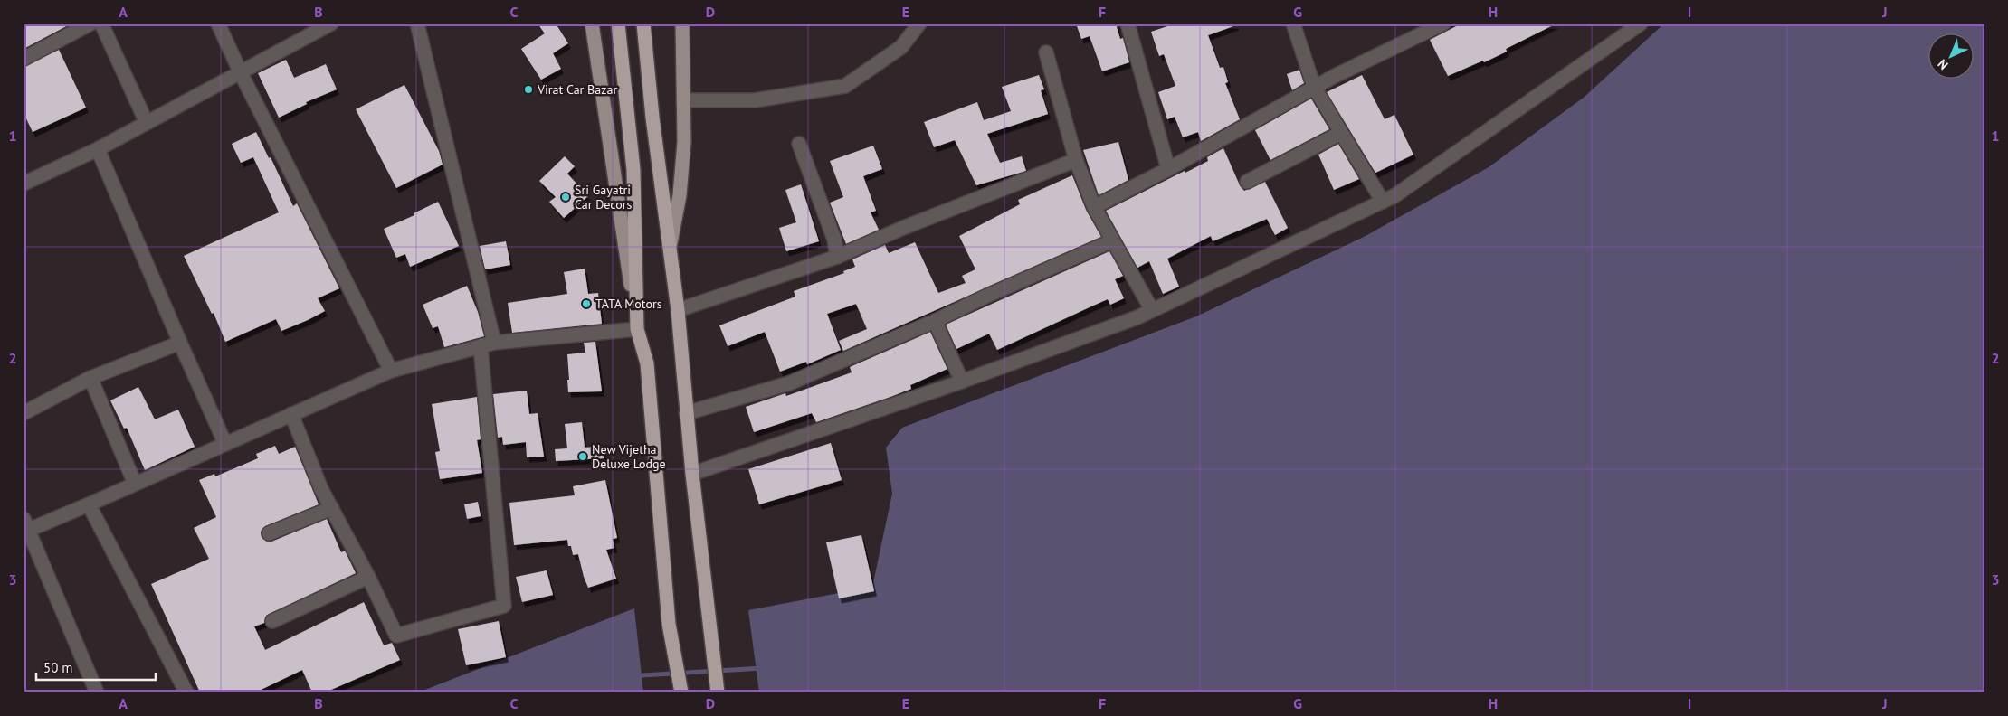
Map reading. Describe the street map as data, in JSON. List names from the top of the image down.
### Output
{
  "places": [
    "Virat Car Bazar",
    "Sri Gayatri Car Decors",
    "TATA Motors",
    "New Vijetha Deluxe Lodge"
  ],
  "scale_bar": "50 m",
  "north": "bottom left",
  "grid": {
    "columns": [
      "A",
      "B",
      "C",
      "D",
      "E",
      "F",
      "G",
      "H",
      "I",
      "J"
    ],
    "rows": ["1", "2", "3"]
  }
}
